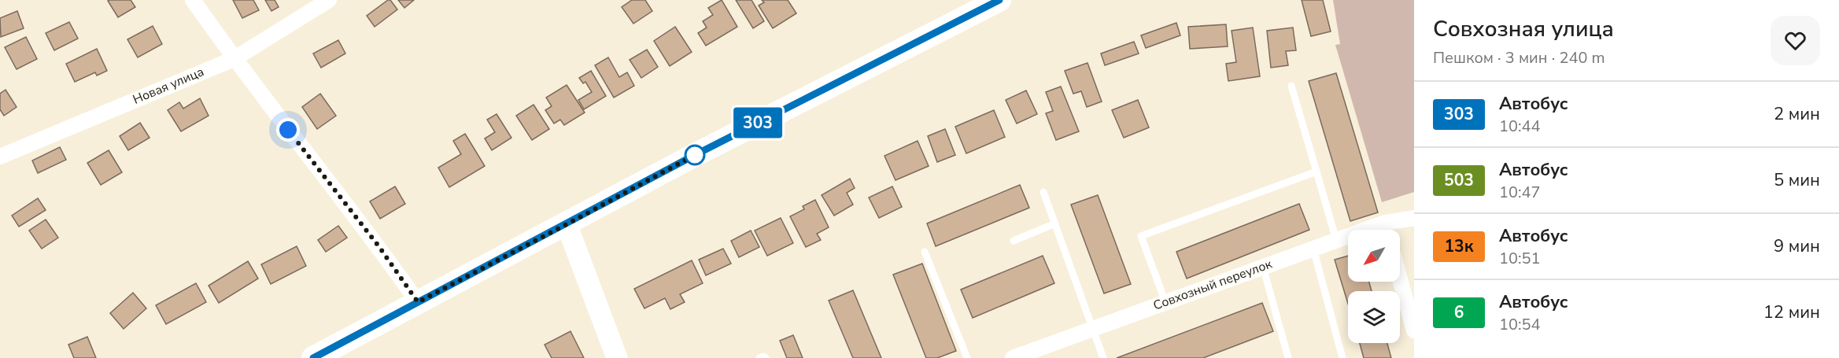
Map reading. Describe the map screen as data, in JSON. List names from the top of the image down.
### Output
{
  "streets": {
    "street": ["Новая улица", "Совхозный переулок"]
  },
  "lines": ["bus line 303"],
  "north": "bottom left",
  "page": {
    "on_map": "303",
    "heading": ["Совхозная улица", "Пешком · 3 мин · 240 m"],
    "list": [
      {
        "mark": "303",
        "name": "Автобус",
        "note": "10:44",
        "value": "2 мин"
      },
      {
        "mark": "503",
        "name": "Автобус",
        "note": "10:47",
        "value": "5 мин"
      },
      {
        "mark": "13к",
        "name": "Автобус",
        "note": "10:51",
        "value": "9 мин"
      },
      {
        "mark": "6",
        "name": "Автобус",
        "note": "10:54",
        "value": "12 мин"
      }
    ]
  }
}
